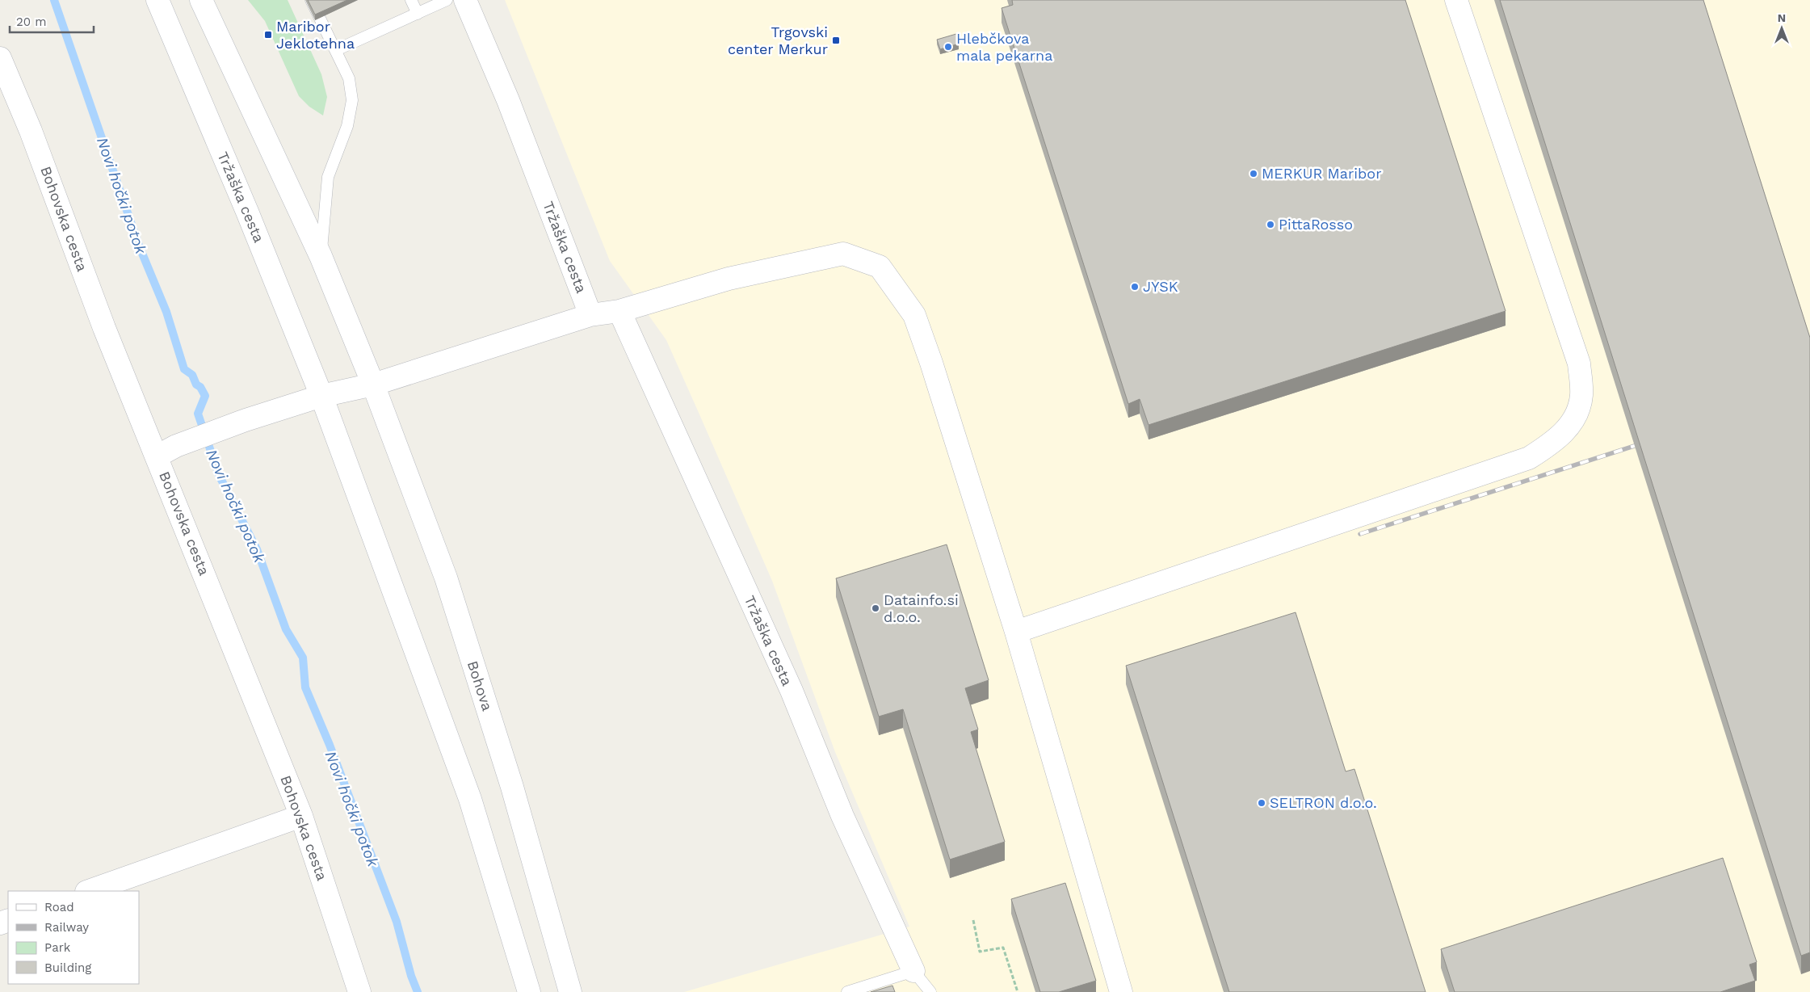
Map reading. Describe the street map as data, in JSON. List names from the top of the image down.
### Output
{
  "streets": {
    "street": ["Tržaška cesta", "Bohovska cesta", "Bohova"]
  },
  "water": ["Novi hočki potok"],
  "places": {
    "transit": ["Maribor Jeklotehna", "Trgovski center Merkur"],
    "other": [
      "Hlebčkova mala pekarna",
      "MERKUR Maribor",
      "PittaRosso",
      "JYSK",
      "Datainfo.si d.o.o.",
      "SELTRON d.o.o."
    ]
  },
  "legend": [
    "Road",
    "Railway",
    "Park",
    "Building"
  ],
  "scale_bar": "20 m",
  "north": "top"
}
